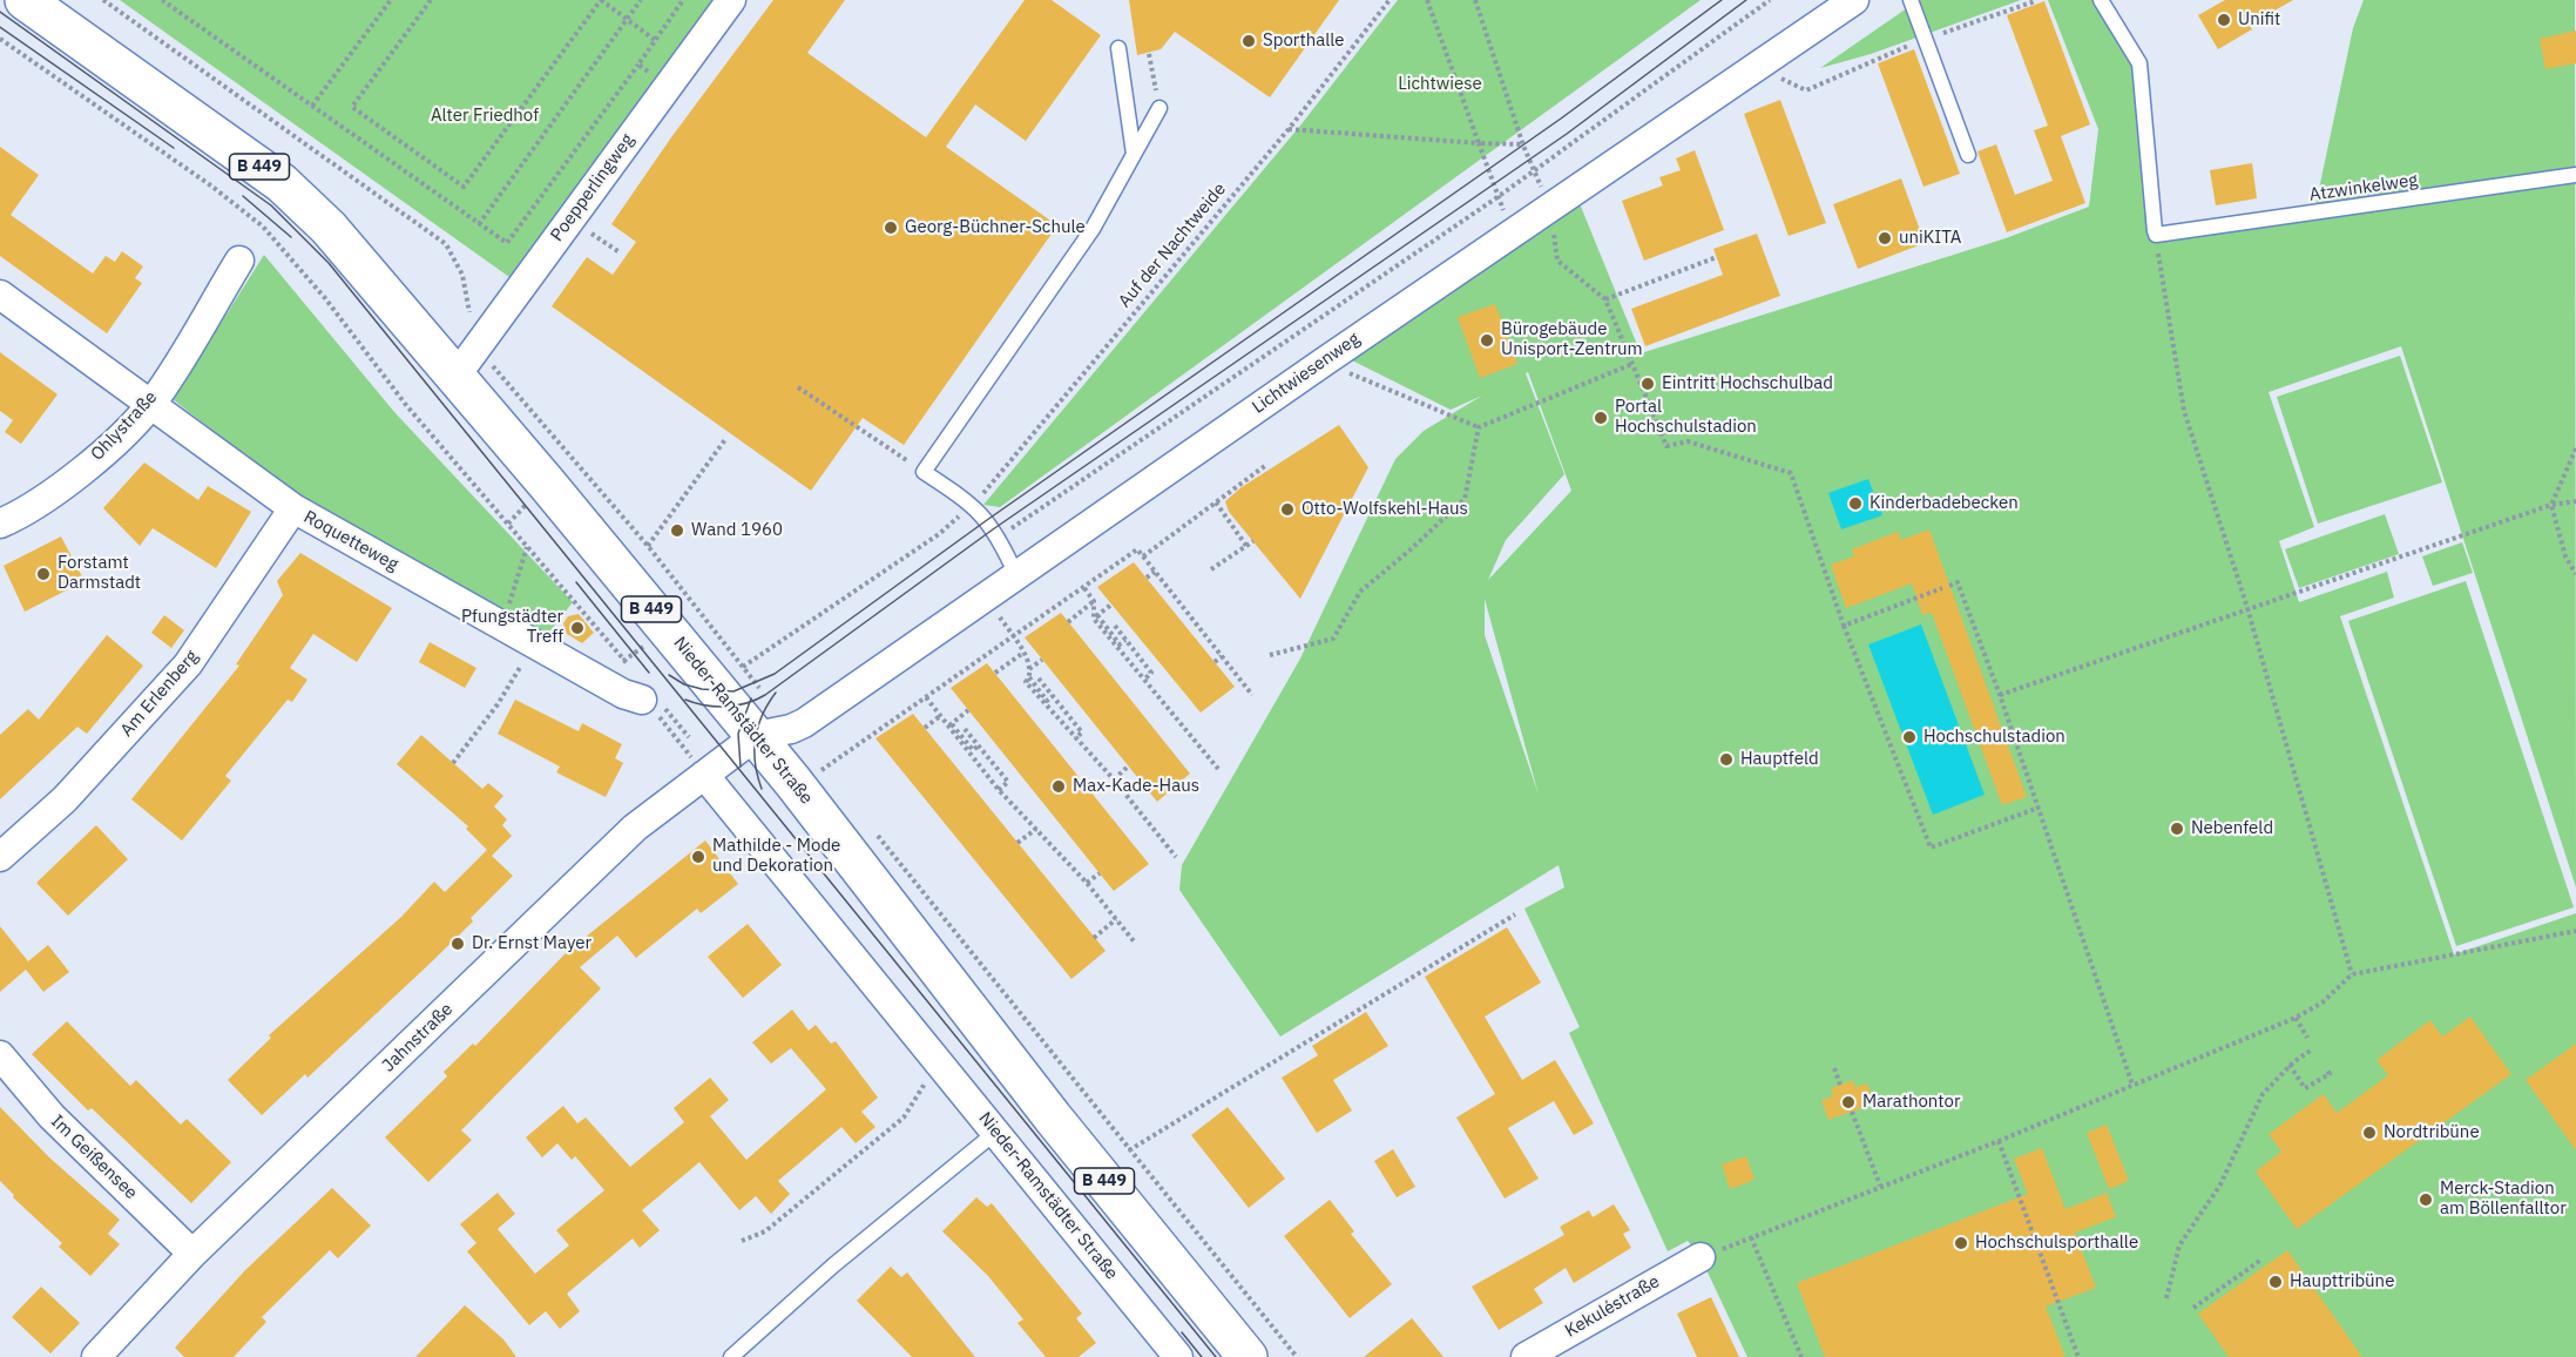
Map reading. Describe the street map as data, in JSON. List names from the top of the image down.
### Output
{
  "streets": {
    "main road": ["B 449", "Nieder-Ramstädter Straße"],
    "street": [
      "Poepperlingweg",
      "Lichtwiesenweg",
      "Ohlystraße",
      "Roquetteweg",
      "Am Erlenberg",
      "Jahnstraße",
      "Im Geißensee",
      "Kekuléstraße"
    ],
    "lane": ["Atzwinkelweg"],
    "path": ["Auf der Nachtweide"]
  },
  "crossings": [
    ["Poepperlingweg", "Nieder-Ramstädter Straße"],
    ["Lichtwiesenweg", "Nieder-Ramstädter Straße"],
    ["Lichtwiesenweg", "Jahnstraße"],
    ["Ohlystraße", "Roquetteweg"],
    ["Roquetteweg", "Am Erlenberg"],
    ["Nieder-Ramstädter Straße", "Jahnstraße"],
    ["Jahnstraße", "Im Geißensee"]
  ],
  "parks": ["Lichtwiese", "Alter Friedhof"],
  "places": [
    "Unifit",
    "Sporthalle",
    "Georg-Büchner-Schule",
    "uniKITA",
    "Bürogebäude Unisport-Zentrum",
    "Eintritt Hochschulbad",
    "Portal Hochschulstadion",
    "Kinderbadebecken",
    "Otto-Wolfskehl-Haus",
    "Wand 1960",
    "Forstamt Darmstadt",
    "Pfungstädter Treff",
    "Hochschulstadion",
    "Hauptfeld",
    "Max-Kade-Haus",
    "Nebenfeld",
    "Mathilde - Mode und Dekoration",
    "Dr. Ernst Mayer",
    "Marathontor",
    "Nordtribüne",
    "Merck-Stadion am Böllenfalltor",
    "Hochschulsporthalle",
    "Haupttribüne"
  ]
}
